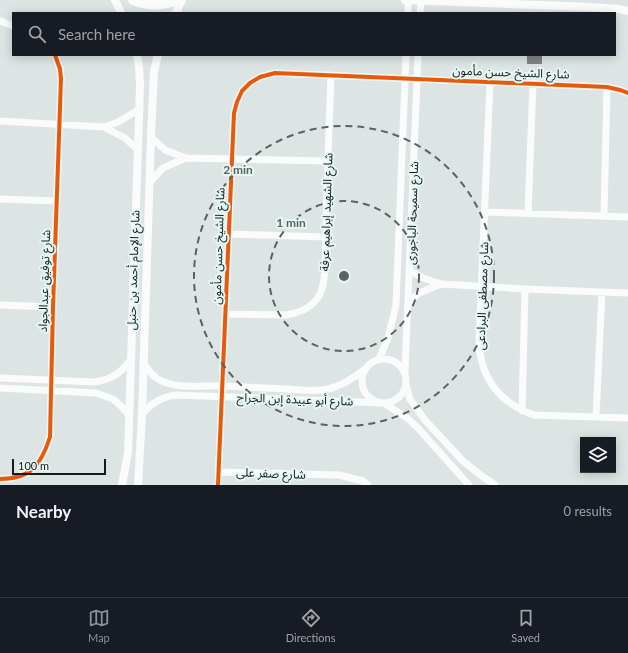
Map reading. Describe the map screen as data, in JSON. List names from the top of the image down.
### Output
{
  "streets": {
    "street": [
      "شارع الشيخ حسن مأمون",
      "شارع الشهيد إبراهيم عرفة",
      "شارع سميحة الباجورى",
      "شارع الإمام أحمد بن حنبل",
      "شارع توفيق عبدالجواد",
      "شارع مصطفى البرادعى",
      "شارع أبو عبيدة إبن الجراح",
      "شارع صفر على"
    ]
  },
  "crossings": [
    ["شارع الشيخ حسن مأمون", "شارع الشهيد إبراهيم عرفة"],
    ["شارع الشيخ حسن مأمون", "شارع سميحة الباجورى"],
    ["شارع الشيخ حسن مأمون", "شارع مصطفى البرادعى"],
    ["شارع الشيخ حسن مأمون", "شارع أبو عبيدة إبن الجراح"],
    ["شارع الشيخ حسن مأمون", "شارع صفر على"],
    ["شارع سميحة الباجورى", "شارع أبو عبيدة إبن الجراح"],
    ["شارع الإمام أحمد بن حنبل", "شارع أبو عبيدة إبن الجراح"]
  ],
  "scale_bar": "100 m",
  "page": {
    "search": "Search here",
    "scale": "100 m",
    "heading": ["Nearby", "0 results"],
    "nav": ["Map", "Directions", "Saved"]
  },
  "rings": ["2 min", "1 min"]
}
